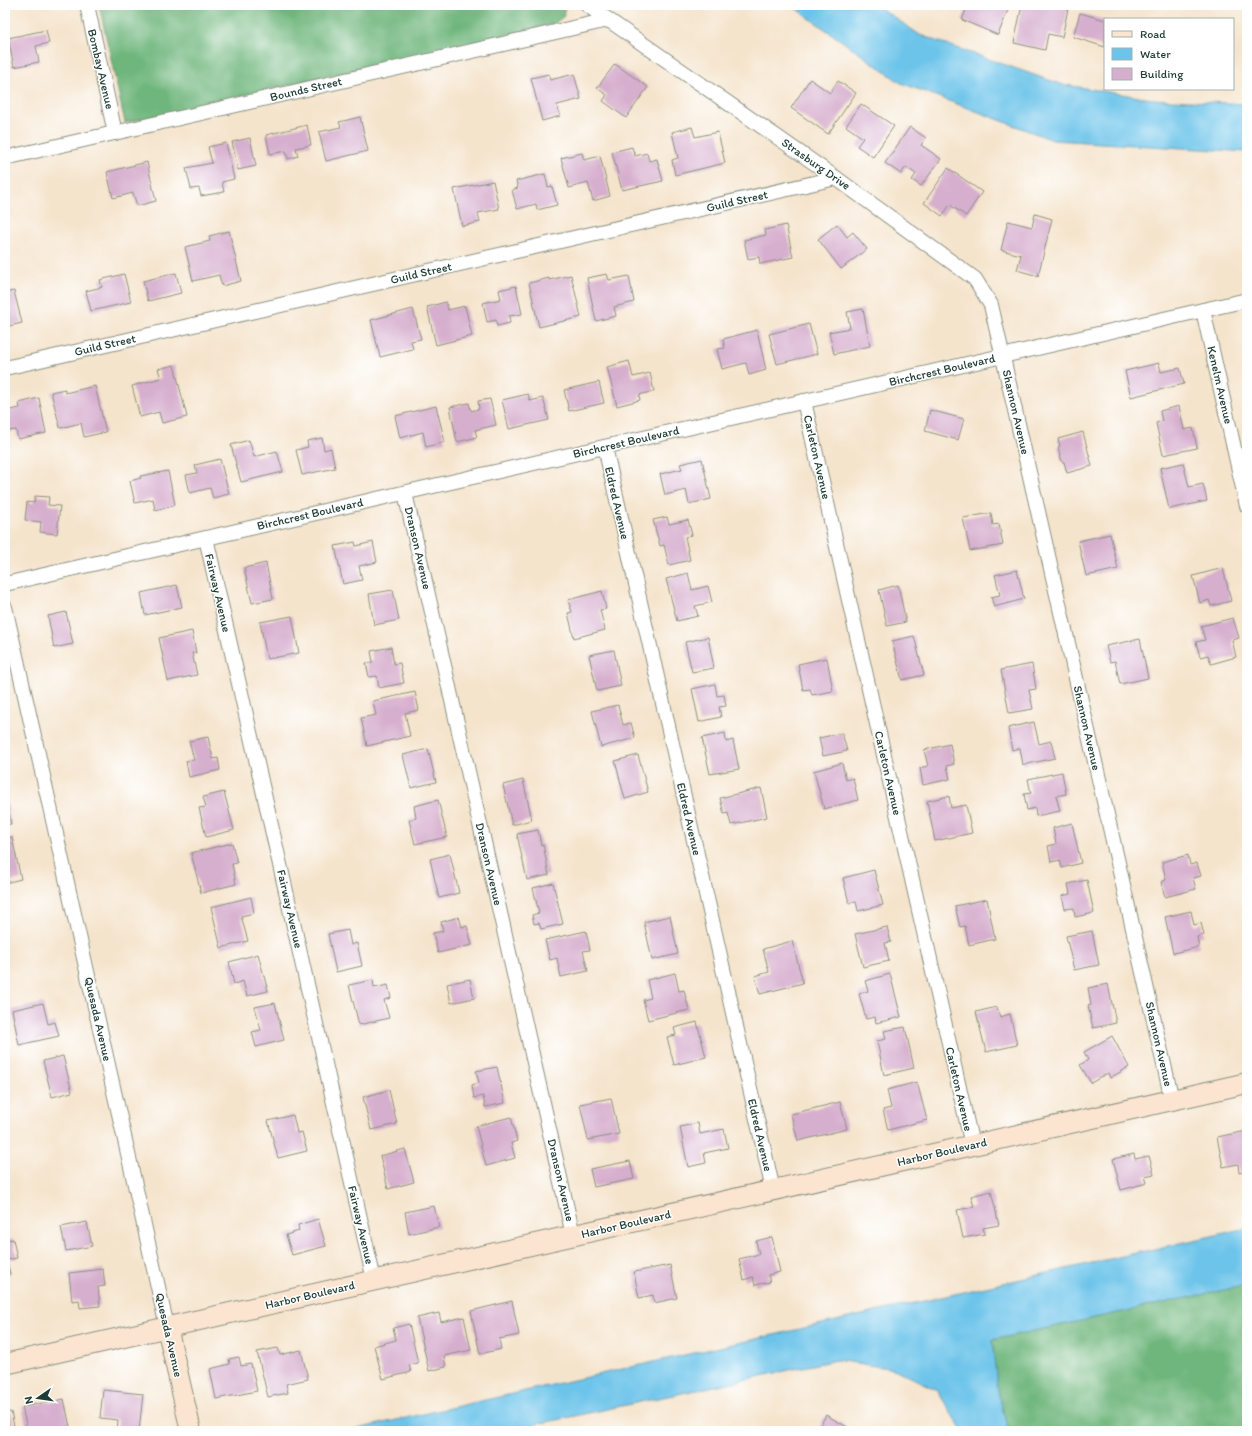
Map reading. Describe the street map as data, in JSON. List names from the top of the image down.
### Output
{
  "streets": {
    "street": [
      "Bombay Avenue",
      "Bounds Street",
      "Strasburg Drive",
      "Guild Street",
      "Birchcrest Boulevard",
      "Kenelm Avenue",
      "Shannon Avenue",
      "Carleton Avenue",
      "Eldred Avenue",
      "Dranson Avenue",
      "Fairway Avenue",
      "Quesada Avenue",
      "Harbor Boulevard"
    ]
  },
  "crossings": [
    ["Bombay Avenue", "Bounds Street"],
    ["Bounds Street", "Strasburg Drive"],
    ["Strasburg Drive", "Guild Street"],
    ["Strasburg Drive", "Birchcrest Boulevard"],
    ["Strasburg Drive", "Shannon Avenue"],
    ["Birchcrest Boulevard", "Kenelm Avenue"],
    ["Birchcrest Boulevard", "Shannon Avenue"],
    ["Birchcrest Boulevard", "Carleton Avenue"],
    ["Birchcrest Boulevard", "Eldred Avenue"],
    ["Birchcrest Boulevard", "Dranson Avenue"],
    ["Birchcrest Boulevard", "Fairway Avenue"],
    ["Shannon Avenue", "Harbor Boulevard"],
    ["Carleton Avenue", "Harbor Boulevard"],
    ["Eldred Avenue", "Harbor Boulevard"],
    ["Dranson Avenue", "Harbor Boulevard"],
    ["Fairway Avenue", "Harbor Boulevard"],
    ["Quesada Avenue", "Harbor Boulevard"]
  ],
  "legend": ["Road", "Water", "Building"],
  "north": "left"
}
